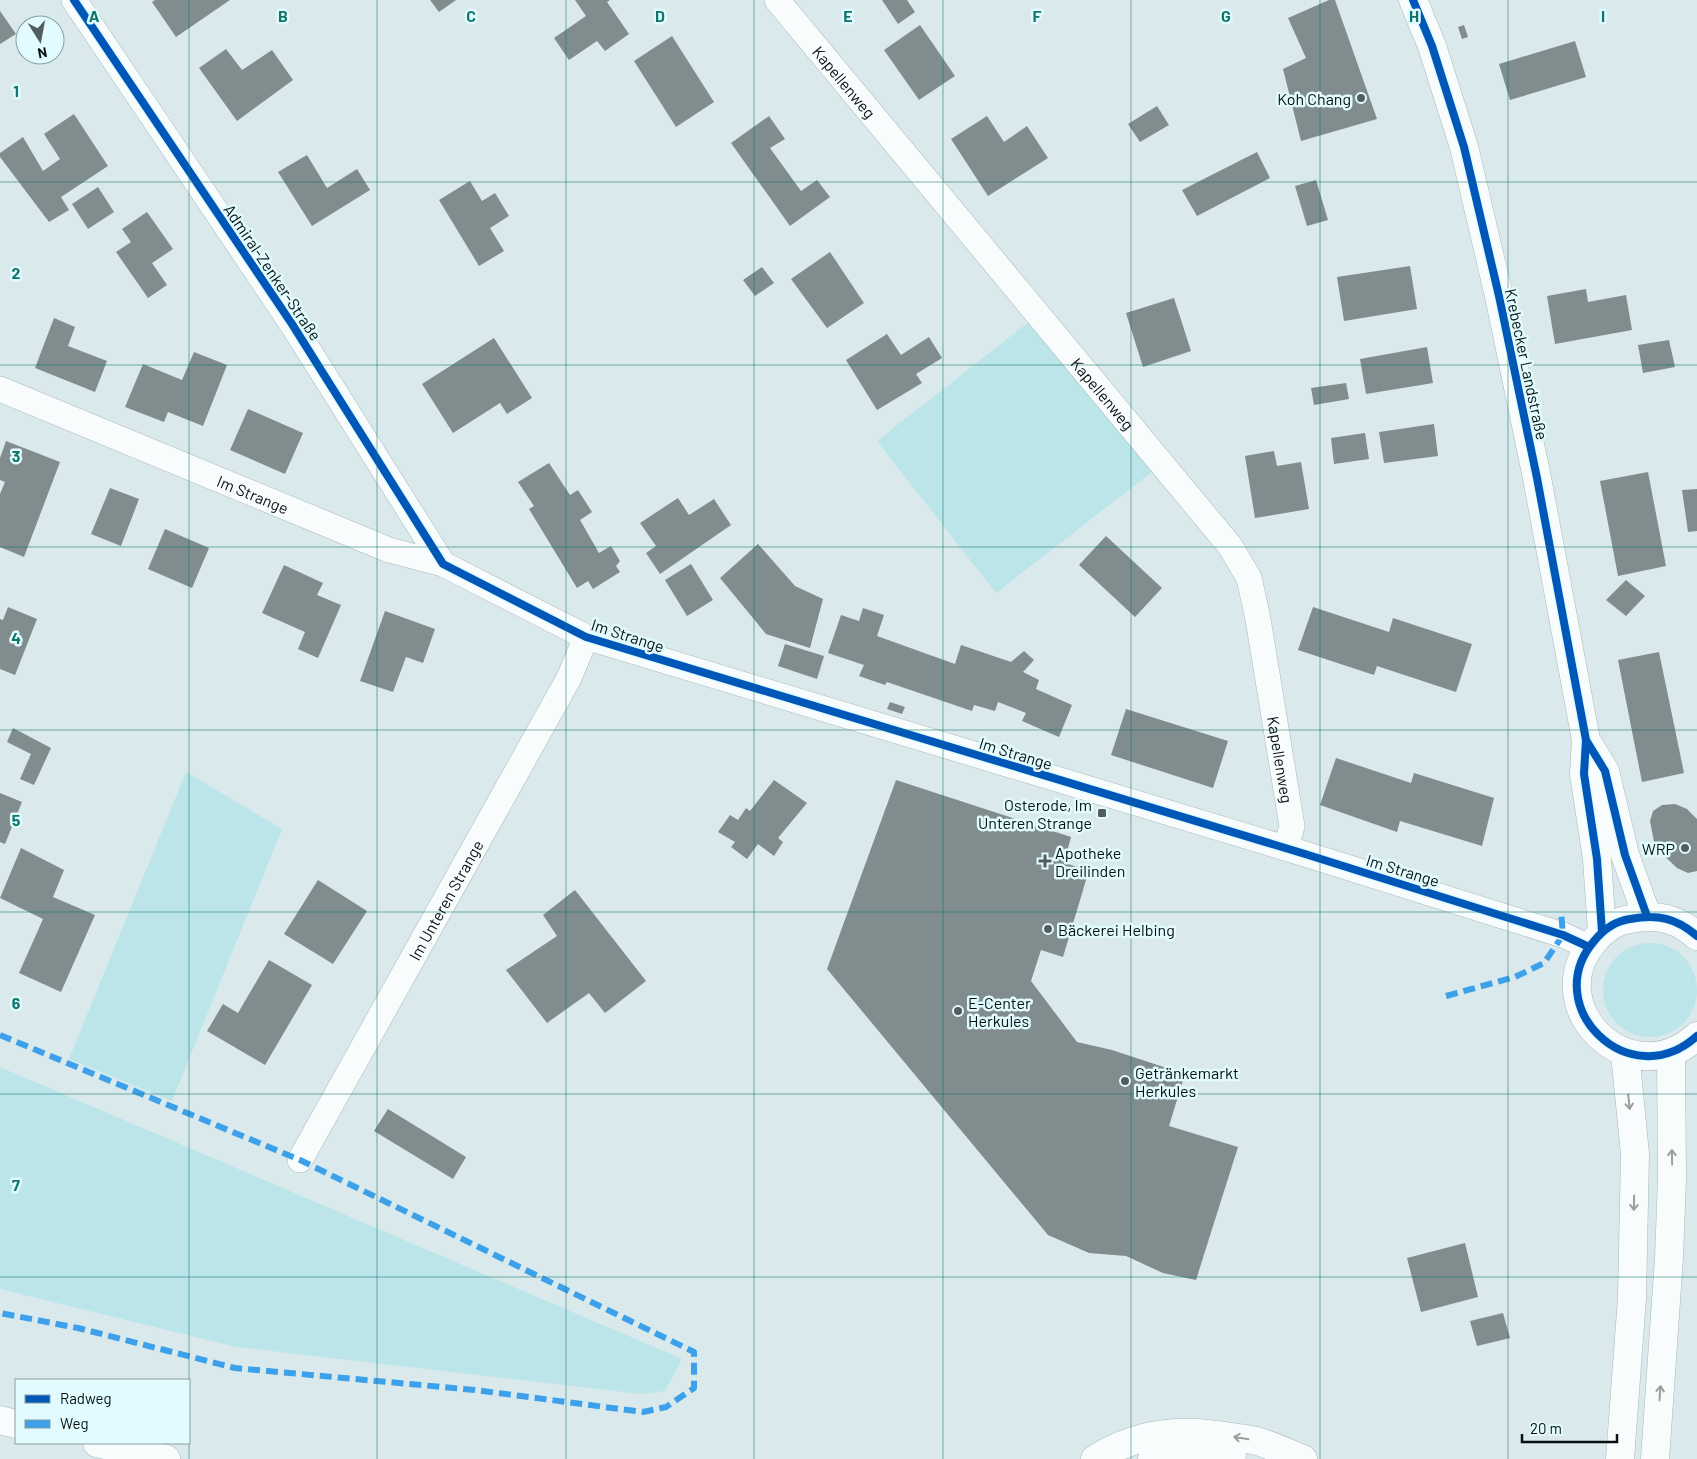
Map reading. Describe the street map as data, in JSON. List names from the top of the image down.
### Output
{
  "streets": {
    "main road": ["Krebecker Landstraße"],
    "street": [
      "Kapellenweg",
      "Admiral-Zenker-Straße",
      "Im Strange",
      "Im Unteren Strange"
    ]
  },
  "crossings": [
    ["Kapellenweg", "Im Strange"],
    ["Admiral-Zenker-Straße", "Im Strange"],
    ["Krebecker Landstraße", "Im Strange"],
    ["Im Strange", "Im Unteren Strange"]
  ],
  "places": {
    "other": [
      "Koh Chang",
      "WRP",
      "Bäckerei Helbing",
      "E-Center Herkules",
      "Getränkemarkt Herkules"
    ],
    "transit": ["Osterode, Im Unteren Strange"],
    "health": ["Apotheke Dreilinden"]
  },
  "legend": ["Radweg", "Weg"],
  "scale_bar": "20 m",
  "north": "bottom",
  "grid": {
    "columns": [
      "A",
      "B",
      "C",
      "D",
      "E",
      "F",
      "G",
      "H",
      "I"
    ],
    "rows": [
      "1",
      "2",
      "3",
      "4",
      "5",
      "6",
      "7"
    ]
  }
}
